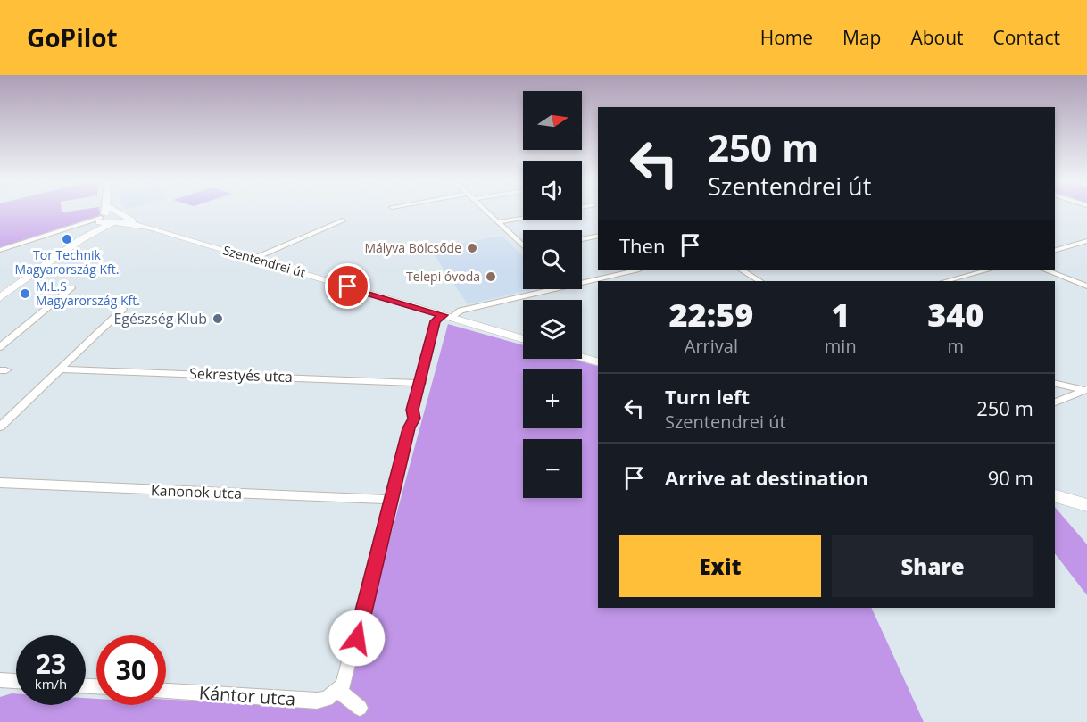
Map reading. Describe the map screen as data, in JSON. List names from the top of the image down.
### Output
{
  "streets": {
    "main road": ["Szentendrei út"],
    "street": ["Sekrestyés utca", "Kanonok utca", "Kántor utca"]
  },
  "places": [
    "Tor Technik Magyarország Kft.",
    "Mályva Bölcsőde",
    "Telepi óvoda",
    "M.L.S Magyarország Kft.",
    "Egészség Klub"
  ],
  "north": "right",
  "page": {
    "header": "GoPilot",
    "nav": [
      "Home",
      "Map",
      "About",
      "Contact"
    ],
    "map_buttons": ["+", "−"],
    "turn": ["250 m", "Szentendrei út"],
    "then": "Then",
    "eta": [
      "22:59",
      "Arrival",
      "1",
      "min",
      "340",
      "m"
    ],
    "list": [
      {
        "name": "Turn left",
        "note": "Szentendrei út",
        "value": "250 m"
      },
      {
        "name": "Arrive at destination",
        "value": "90 m"
      }
    ],
    "buttons": ["Exit", "Share"],
    "speed": "23 km/h",
    "limit": "30"
  }
}
